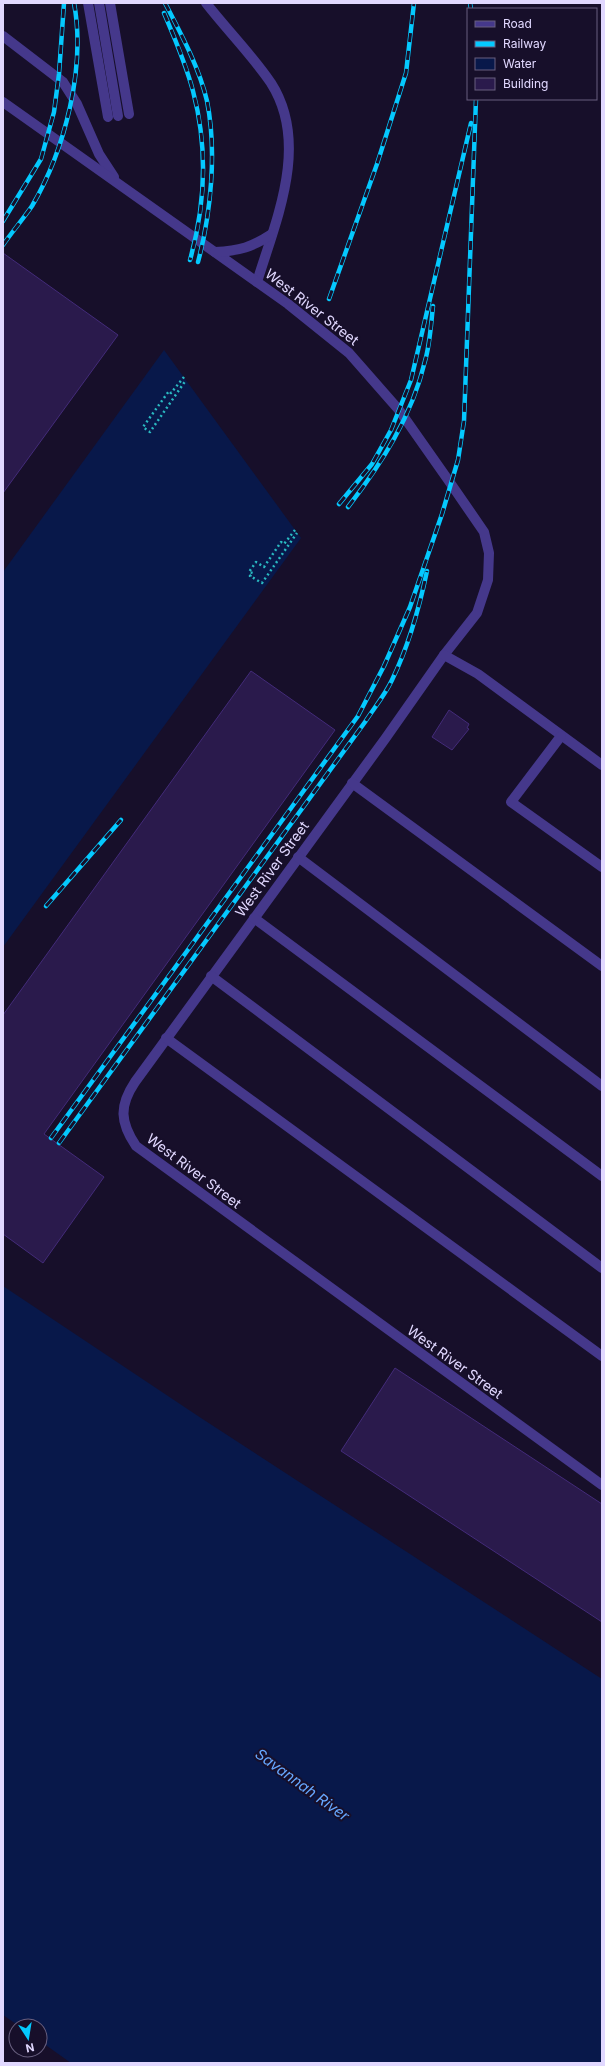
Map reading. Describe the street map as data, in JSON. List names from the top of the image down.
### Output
{
  "streets": {
    "lane": ["West River Street"]
  },
  "water": ["Savannah River"],
  "legend": [
    "Road",
    "Railway",
    "Water",
    "Building"
  ],
  "north": "bottom"
}
